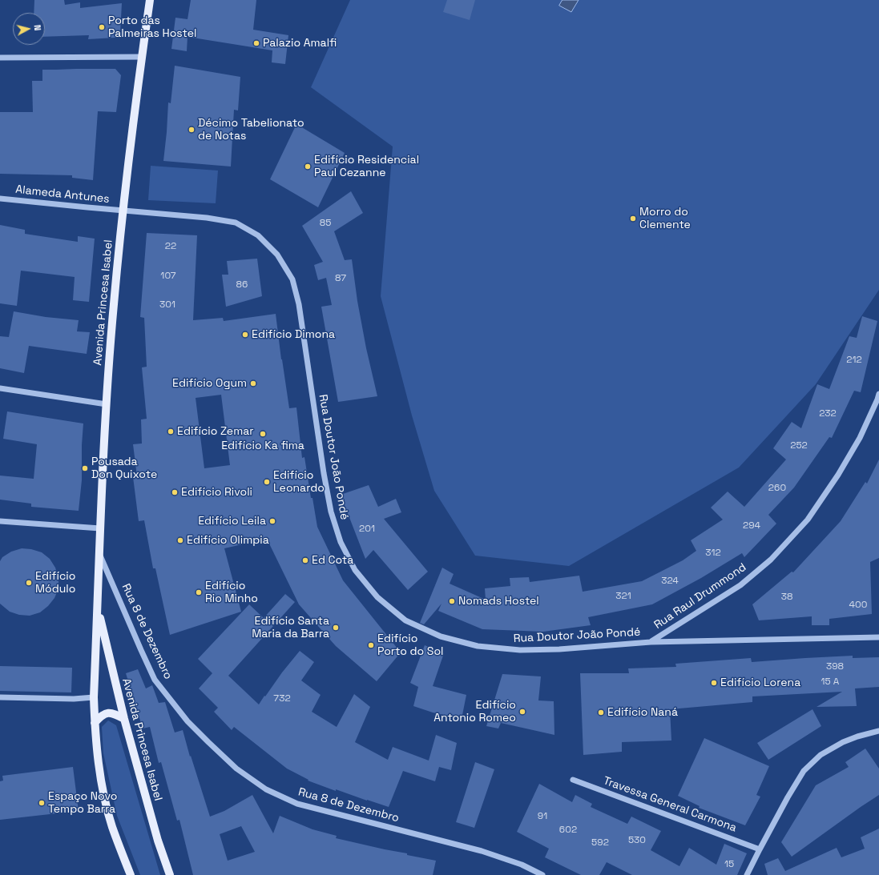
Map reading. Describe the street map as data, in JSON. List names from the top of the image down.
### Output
{
  "streets": {
    "main road": ["Avenida Princesa Isabel"],
    "street": [
      "Alameda Antunes",
      "Rua Doutor João Pondé",
      "Rua Raul Drummond",
      "Rua 8 de Dezembro",
      "Travessa General Carmona"
    ]
  },
  "crossings": [
    ["Alameda Antunes", "Avenida Princesa Isabel"],
    ["Alameda Antunes", "Rua Doutor João Pondé"],
    ["Avenida Princesa Isabel", "Rua Doutor João Pondé"],
    ["Avenida Princesa Isabel", "Rua 8 de Dezembro"],
    ["Rua Doutor João Pondé", "Rua Raul Drummond"]
  ],
  "places": [
    "Porto das Palmeiras Hostel",
    "Palazio Amalfi",
    "Décimo Tabelionato de Notas",
    "Edifício Residencial Paul Cezanne",
    "Morro do Clemente",
    "Edifício Dimona",
    "Edifício Ogum",
    "Edifício Zemar",
    "Edifício Ka fima",
    "Pousada Don Quixote",
    "Edifício Leonardo",
    "Edifício Rivoli",
    "Edifício Leila",
    "Edifício Olimpia",
    "Ed Cota",
    "Edifício Módulo",
    "Edifício Rio Minho",
    "Nomads Hostel",
    "Edifício Santa Maria da Barra",
    "Edifício Porto do Sol",
    "Edifício Lorena",
    "Edifício Antonio Romeo",
    "Edifício Naná",
    "Espaço Novo Tempo Barra"
  ],
  "house_numbers": [
    "85",
    "22",
    "107",
    "87",
    "86",
    "301",
    "212",
    "232",
    "252",
    "260",
    "294",
    "201",
    "312",
    "324",
    "321",
    "38",
    "400",
    "398",
    "15 A",
    "732",
    "91",
    "602",
    "530",
    "592",
    "15"
  ],
  "north": "right"
}
